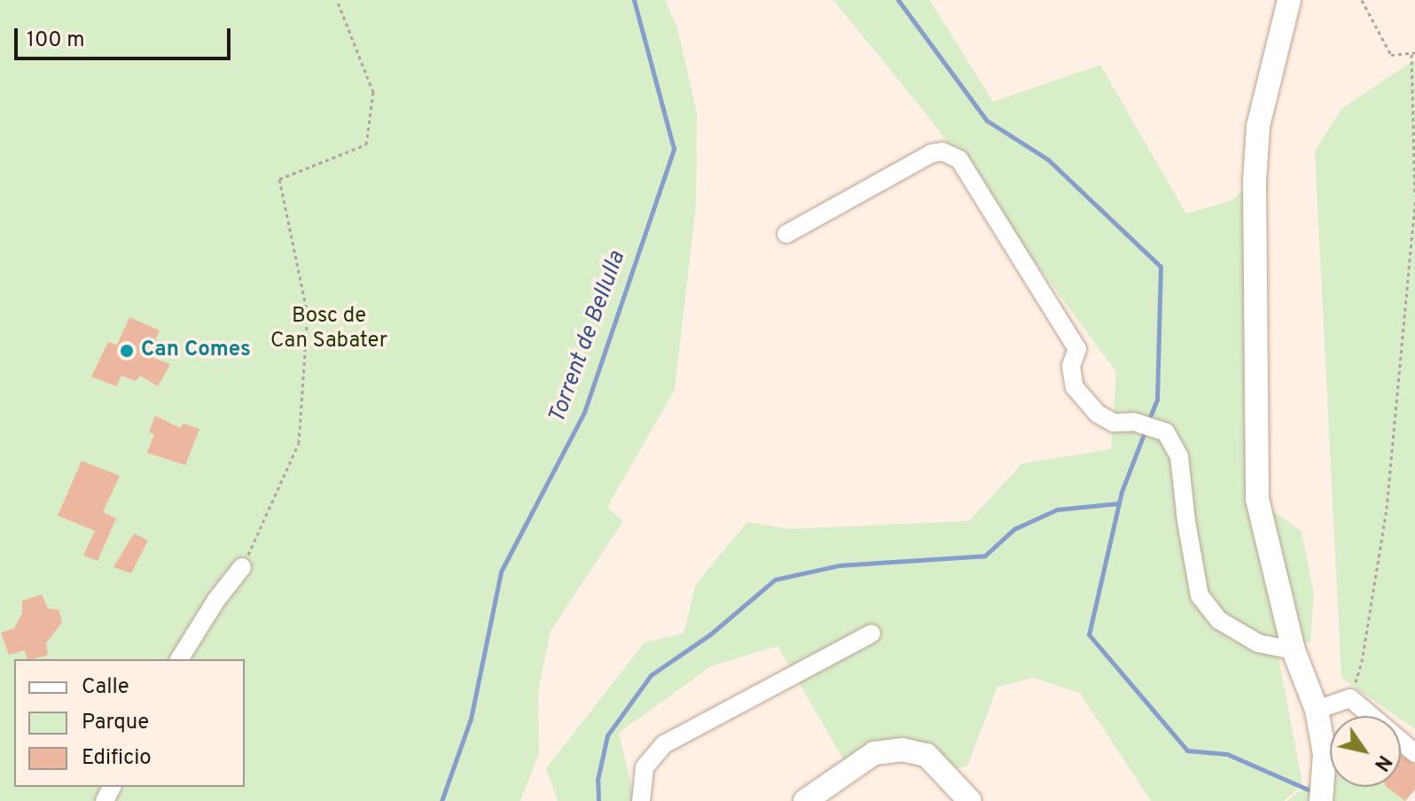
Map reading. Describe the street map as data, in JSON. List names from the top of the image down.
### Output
{
  "water": ["Torrent de Bellulla"],
  "parks": ["Bosc de Can Sabater"],
  "places": ["Can Comes"],
  "legend": ["Calle", "Parque", "Edificio"],
  "scale_bar": "100 m",
  "north": "bottom right"
}
